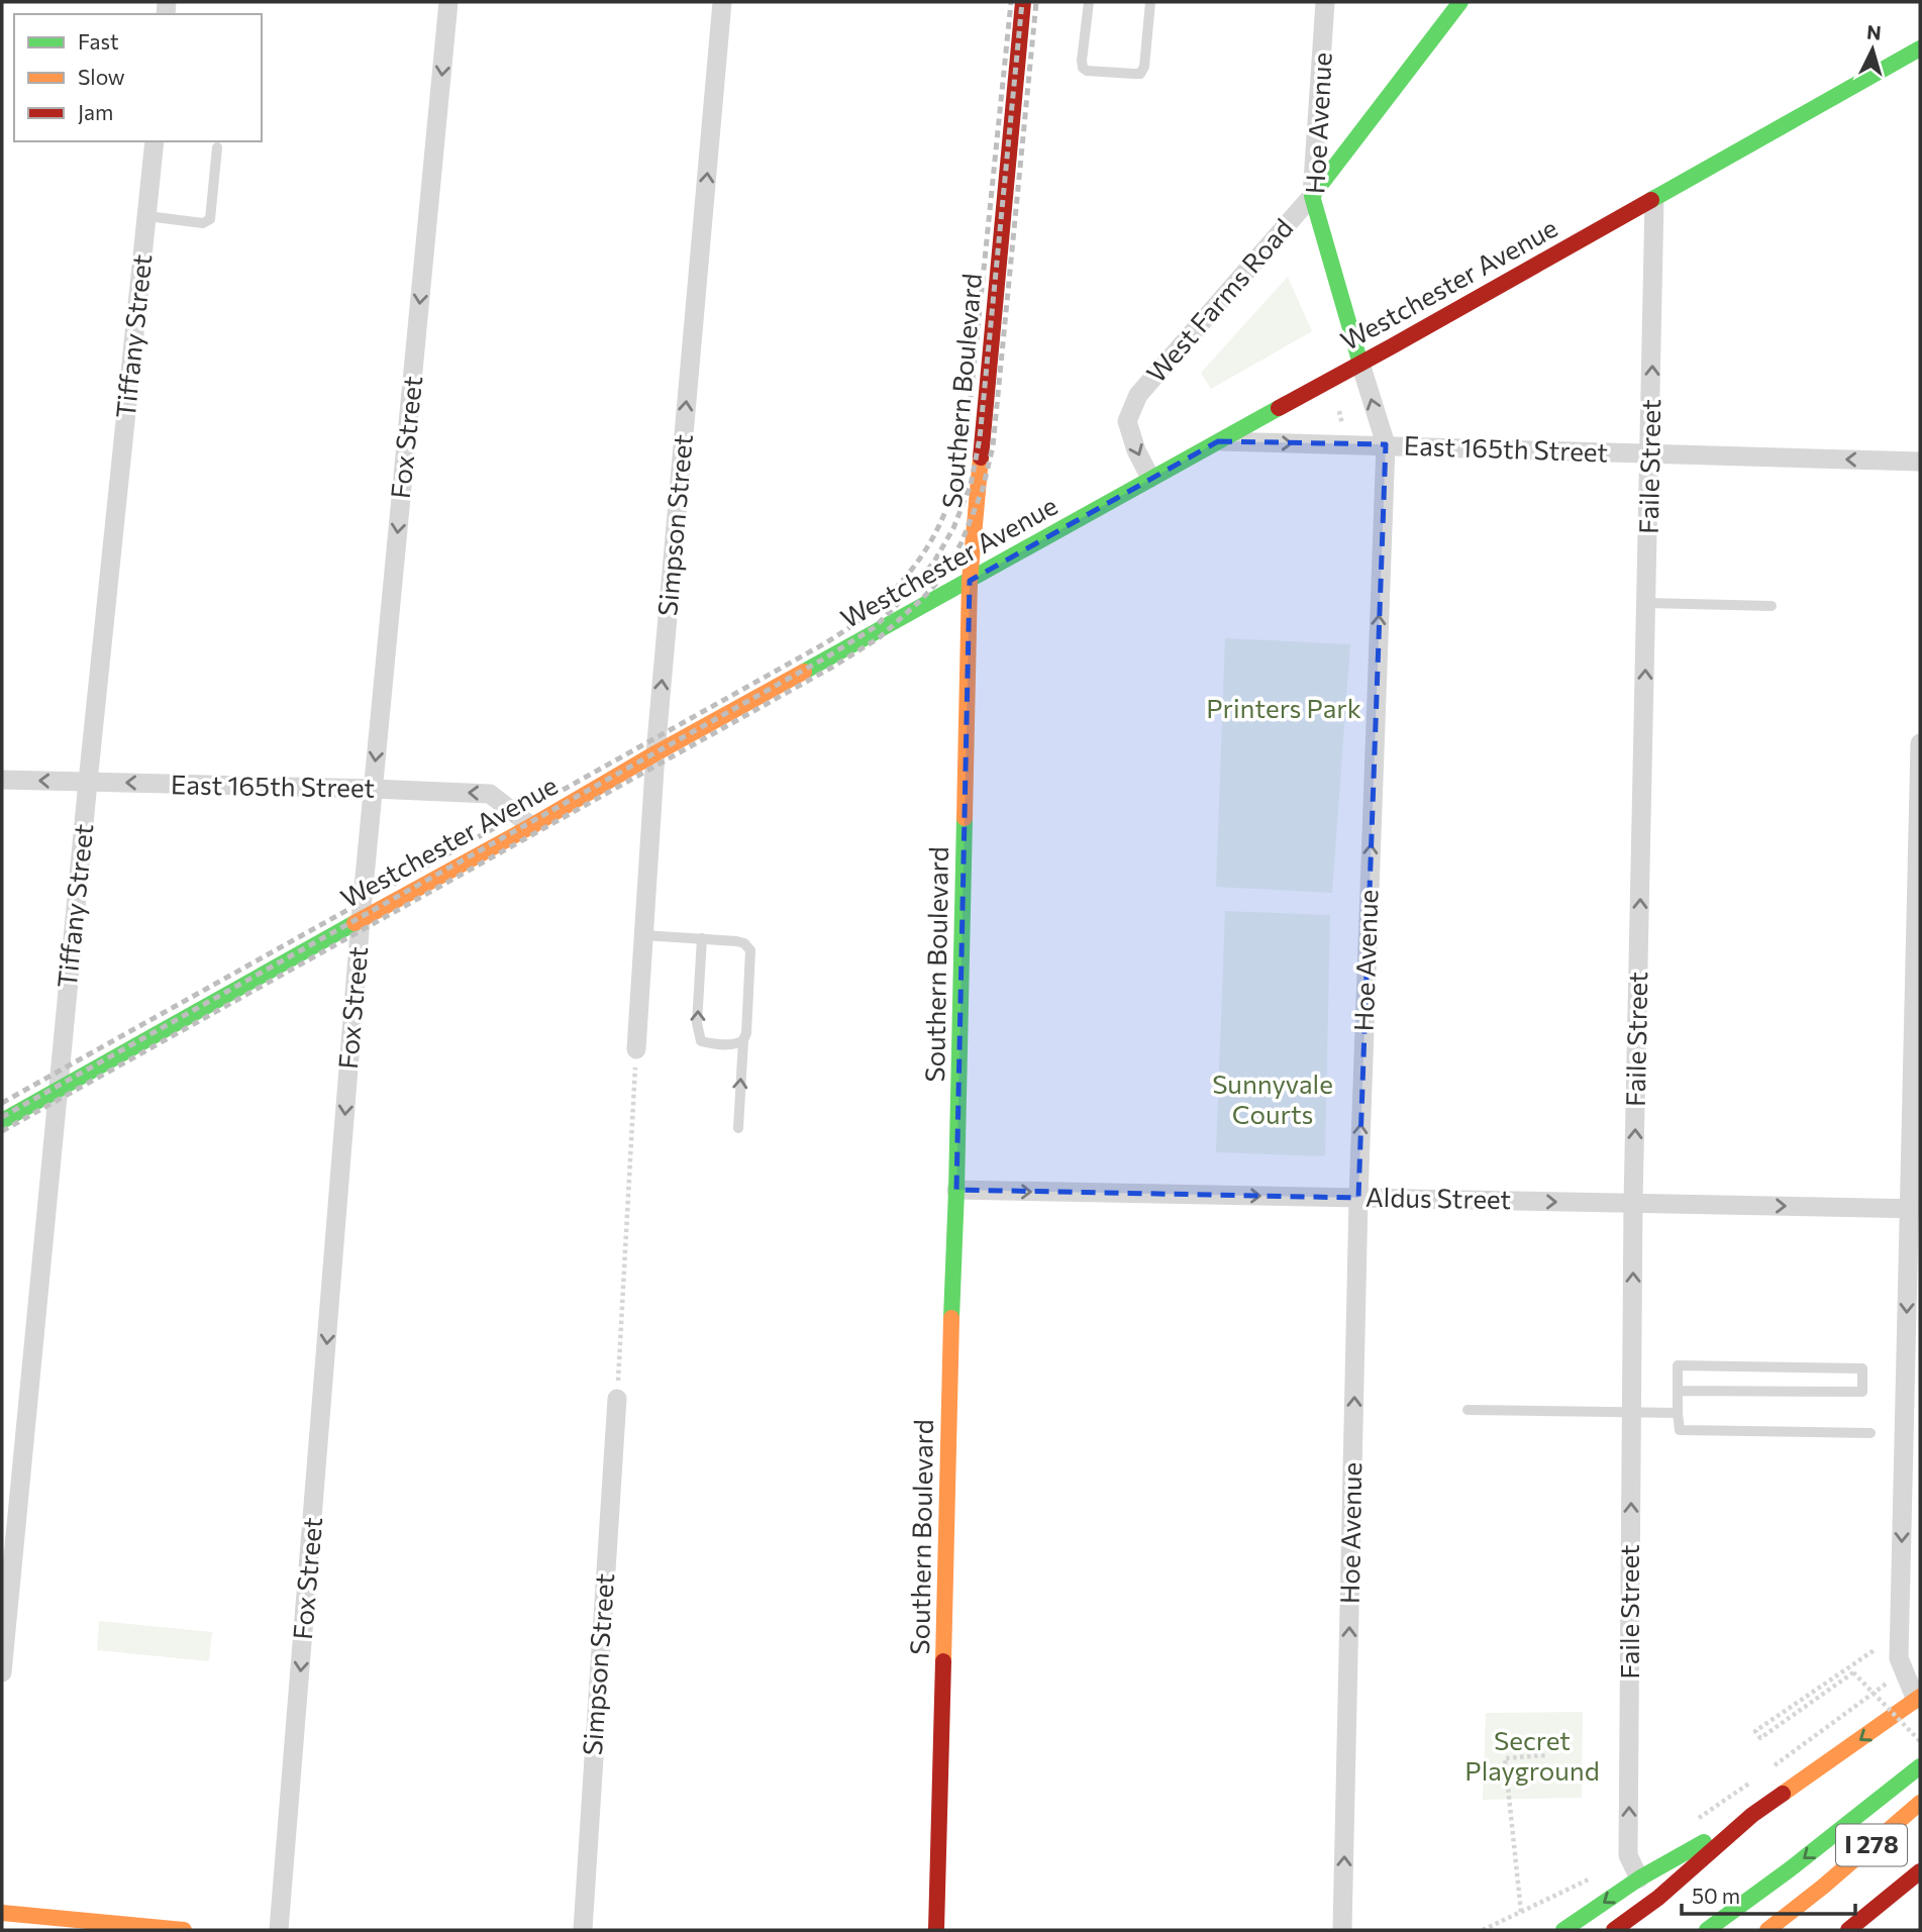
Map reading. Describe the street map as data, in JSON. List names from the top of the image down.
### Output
{
  "streets": {
    "main road": [
      "Hoe Avenue",
      "Westchester Avenue",
      "West Farms Road",
      "Southern Boulevard",
      "I 278"
    ],
    "street": [
      "Tiffany Street",
      "Fox Street",
      "East 165th Street",
      "Faile Street",
      "Simpson Street",
      "Aldus Street"
    ]
  },
  "crossings": [
    ["Hoe Avenue", "Westchester Avenue"],
    ["Hoe Avenue", "West Farms Road"],
    ["Hoe Avenue", "East 165th Street"],
    ["Hoe Avenue", "Aldus Street"],
    ["Westchester Avenue", "West Farms Road"],
    ["Westchester Avenue", "Tiffany Street"],
    ["Westchester Avenue", "Southern Boulevard"],
    ["Westchester Avenue", "Fox Street"],
    ["Westchester Avenue", "East 165th Street"],
    ["Westchester Avenue", "Faile Street"],
    ["Westchester Avenue", "Simpson Street"],
    ["Tiffany Street", "East 165th Street"],
    ["Southern Boulevard", "Aldus Street"],
    ["Fox Street", "East 165th Street"],
    ["East 165th Street", "Faile Street"],
    ["Faile Street", "Aldus Street"]
  ],
  "one_way": [
    "Hoe Avenue",
    "West Farms Road",
    "Fox Street",
    "Faile Street",
    "Simpson Street",
    "Aldus Street"
  ],
  "parks": ["Printers Park", "Sunnyvale Courts", "Secret Playground"],
  "legend": ["Fast", "Slow", "Jam"],
  "scale_bar": "50 m",
  "north": "top"
}
